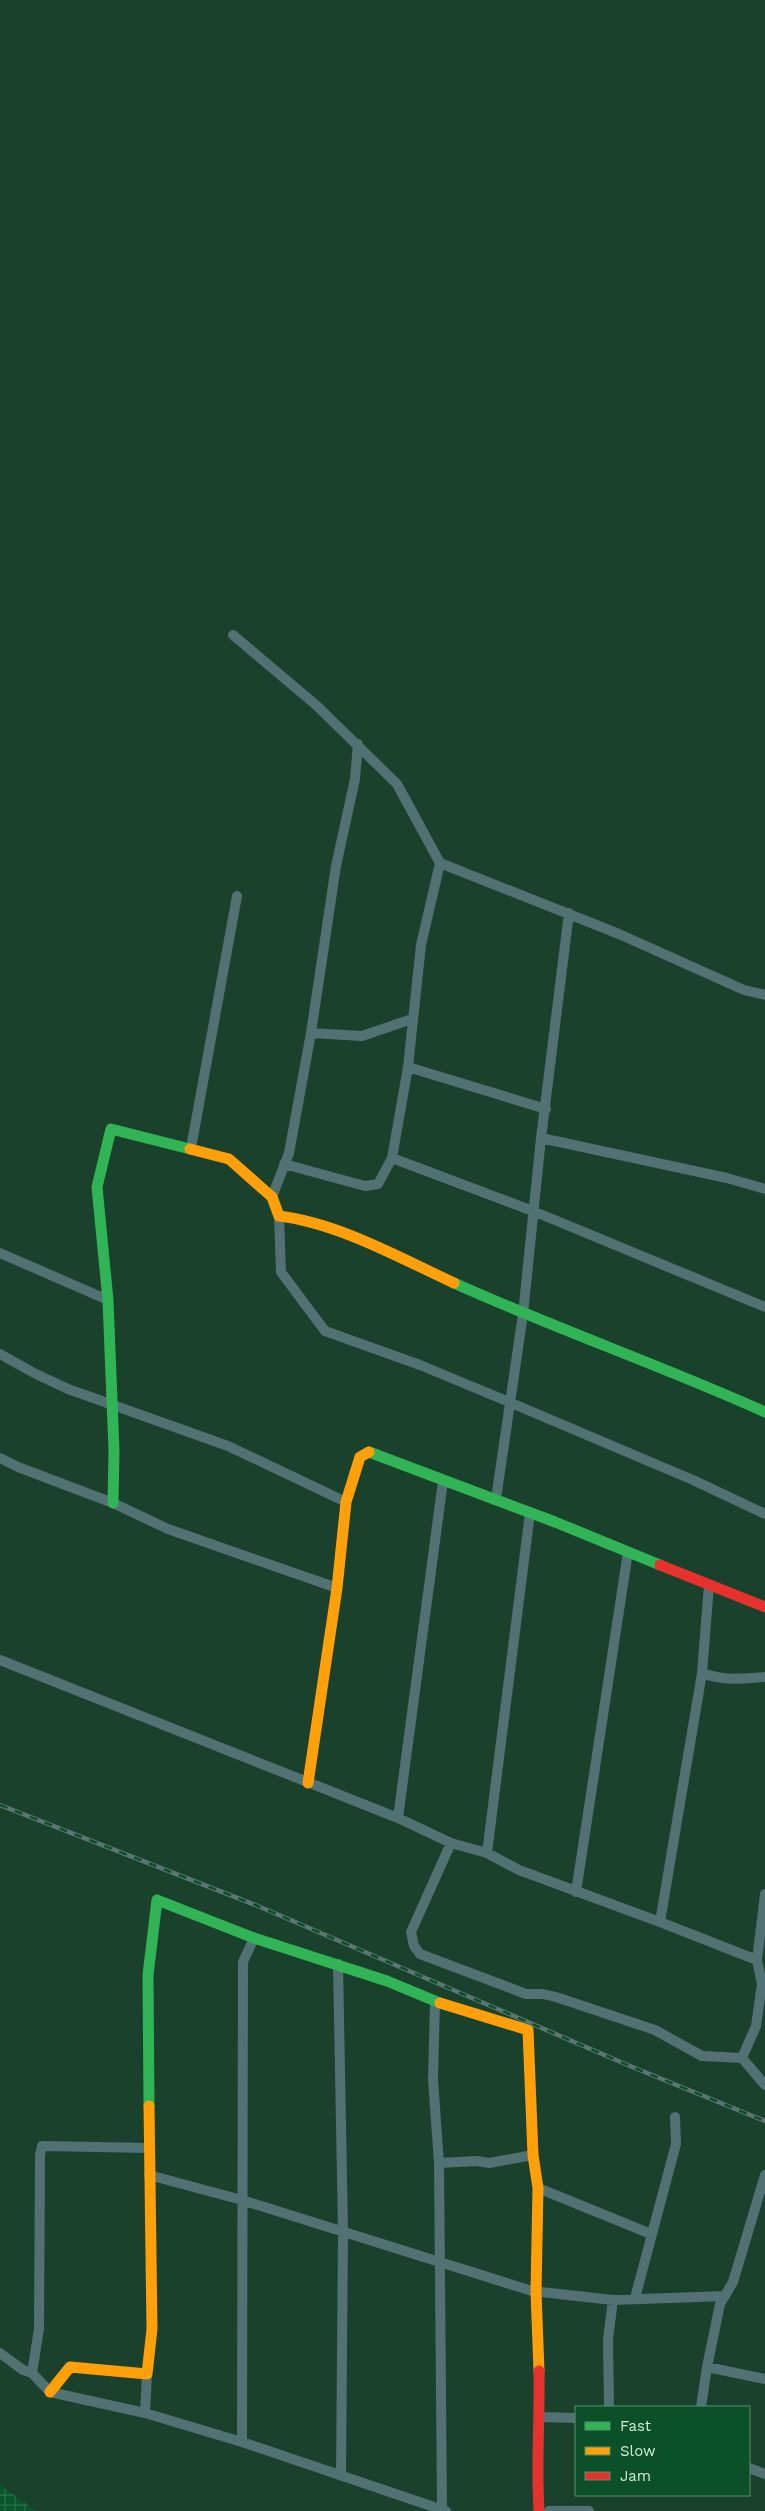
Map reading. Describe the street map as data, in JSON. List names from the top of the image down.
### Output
{
  "legend": ["Fast", "Slow", "Jam"]
}
